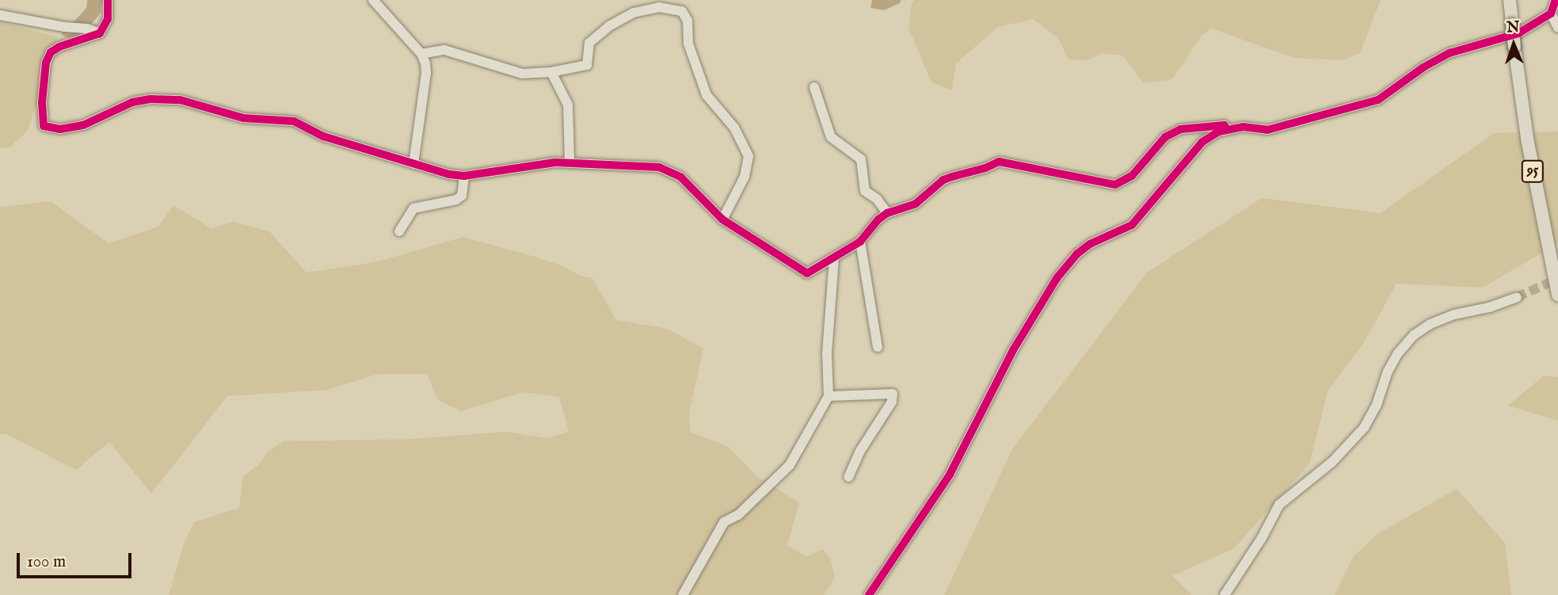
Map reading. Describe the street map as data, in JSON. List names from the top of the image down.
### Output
{
  "streets": {
    "main road": ["95"]
  },
  "scale_bar": "100 m",
  "north": "top"
}
